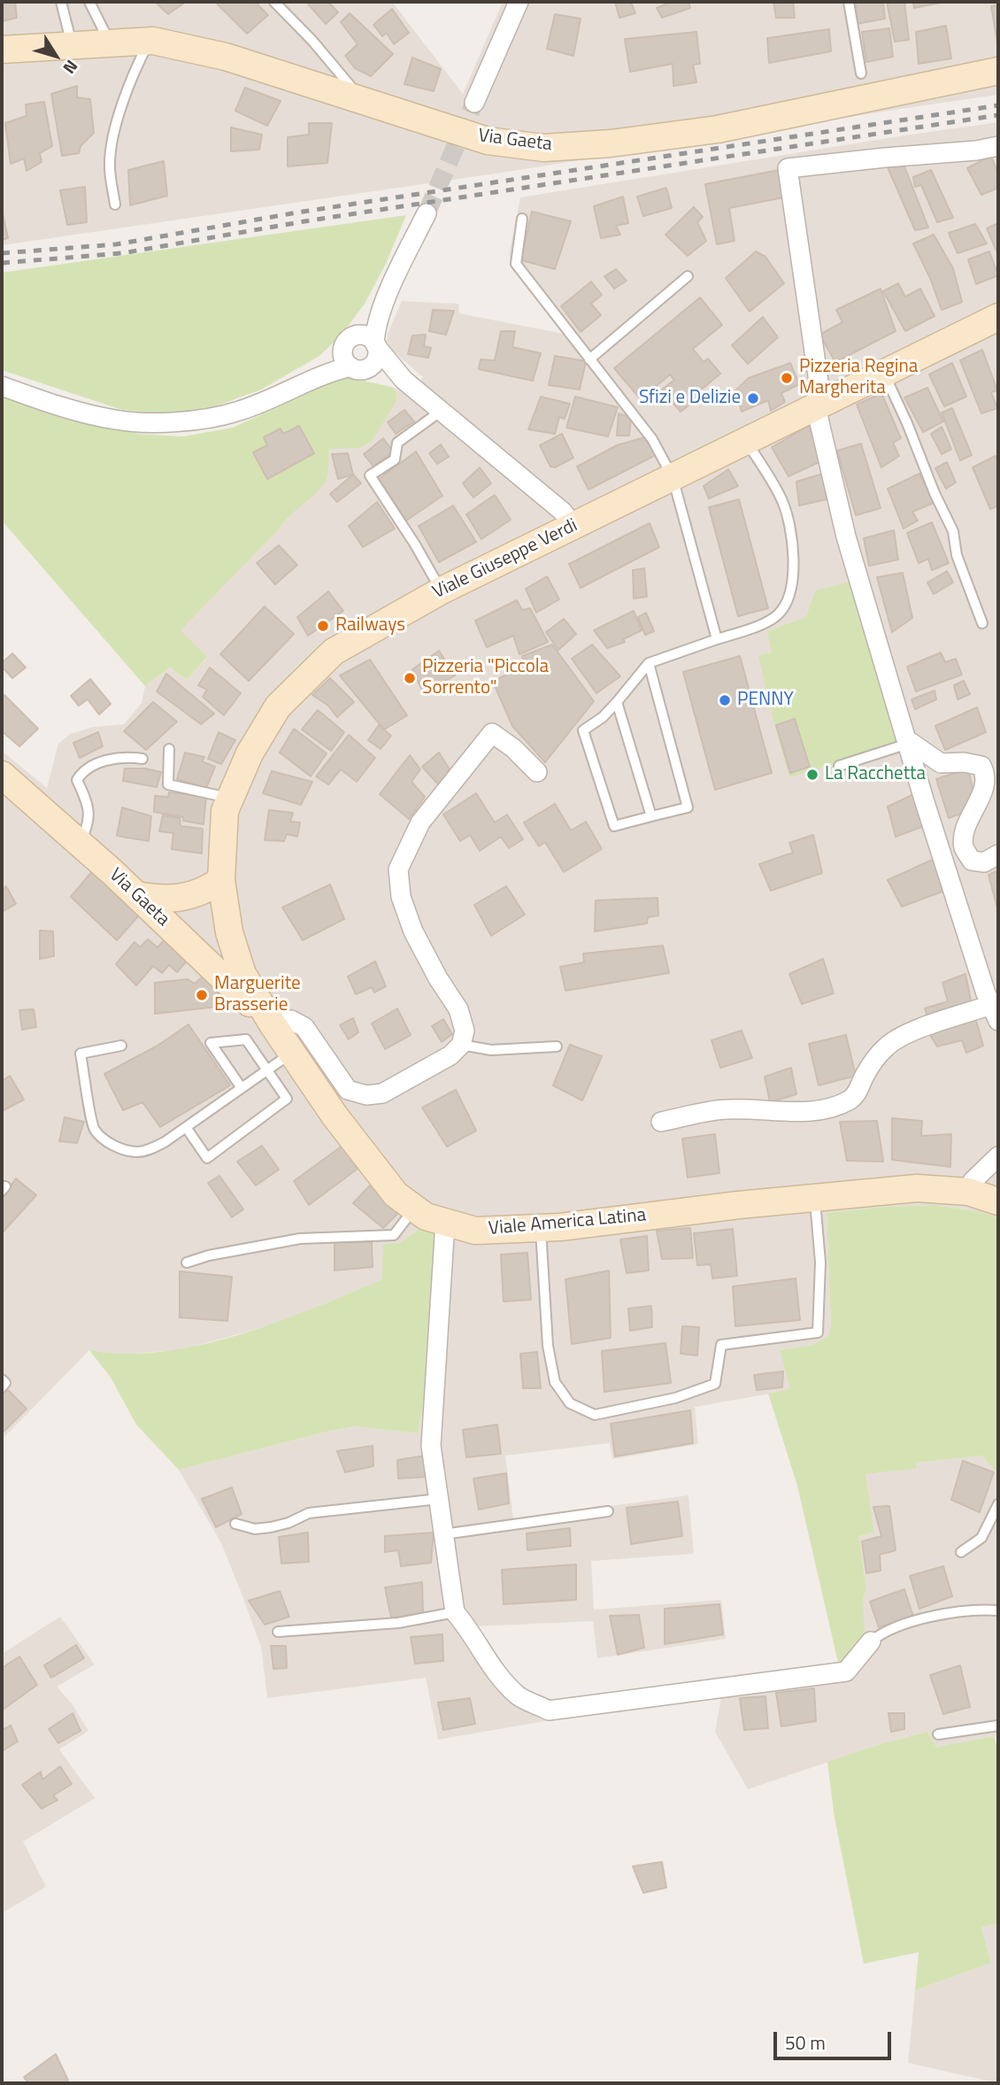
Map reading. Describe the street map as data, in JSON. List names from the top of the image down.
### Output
{
  "streets": {
    "main road": ["Via Gaeta", "Viale Giuseppe Verdi", "Viale America Latina"]
  },
  "crossings": [
    ["Via Gaeta", "Viale America Latina"],
    ["Viale Giuseppe Verdi", "Viale America Latina"]
  ],
  "places": [
    "Pizzeria Regina Margherita",
    "Sfizi e Delizie",
    "Railways",
    "Pizzeria \"Piccola Sorrento\"",
    "PENNY",
    "La Racchetta",
    "Marguerite Brasserie"
  ],
  "scale_bar": "50 m",
  "north": "bottom right"
}
